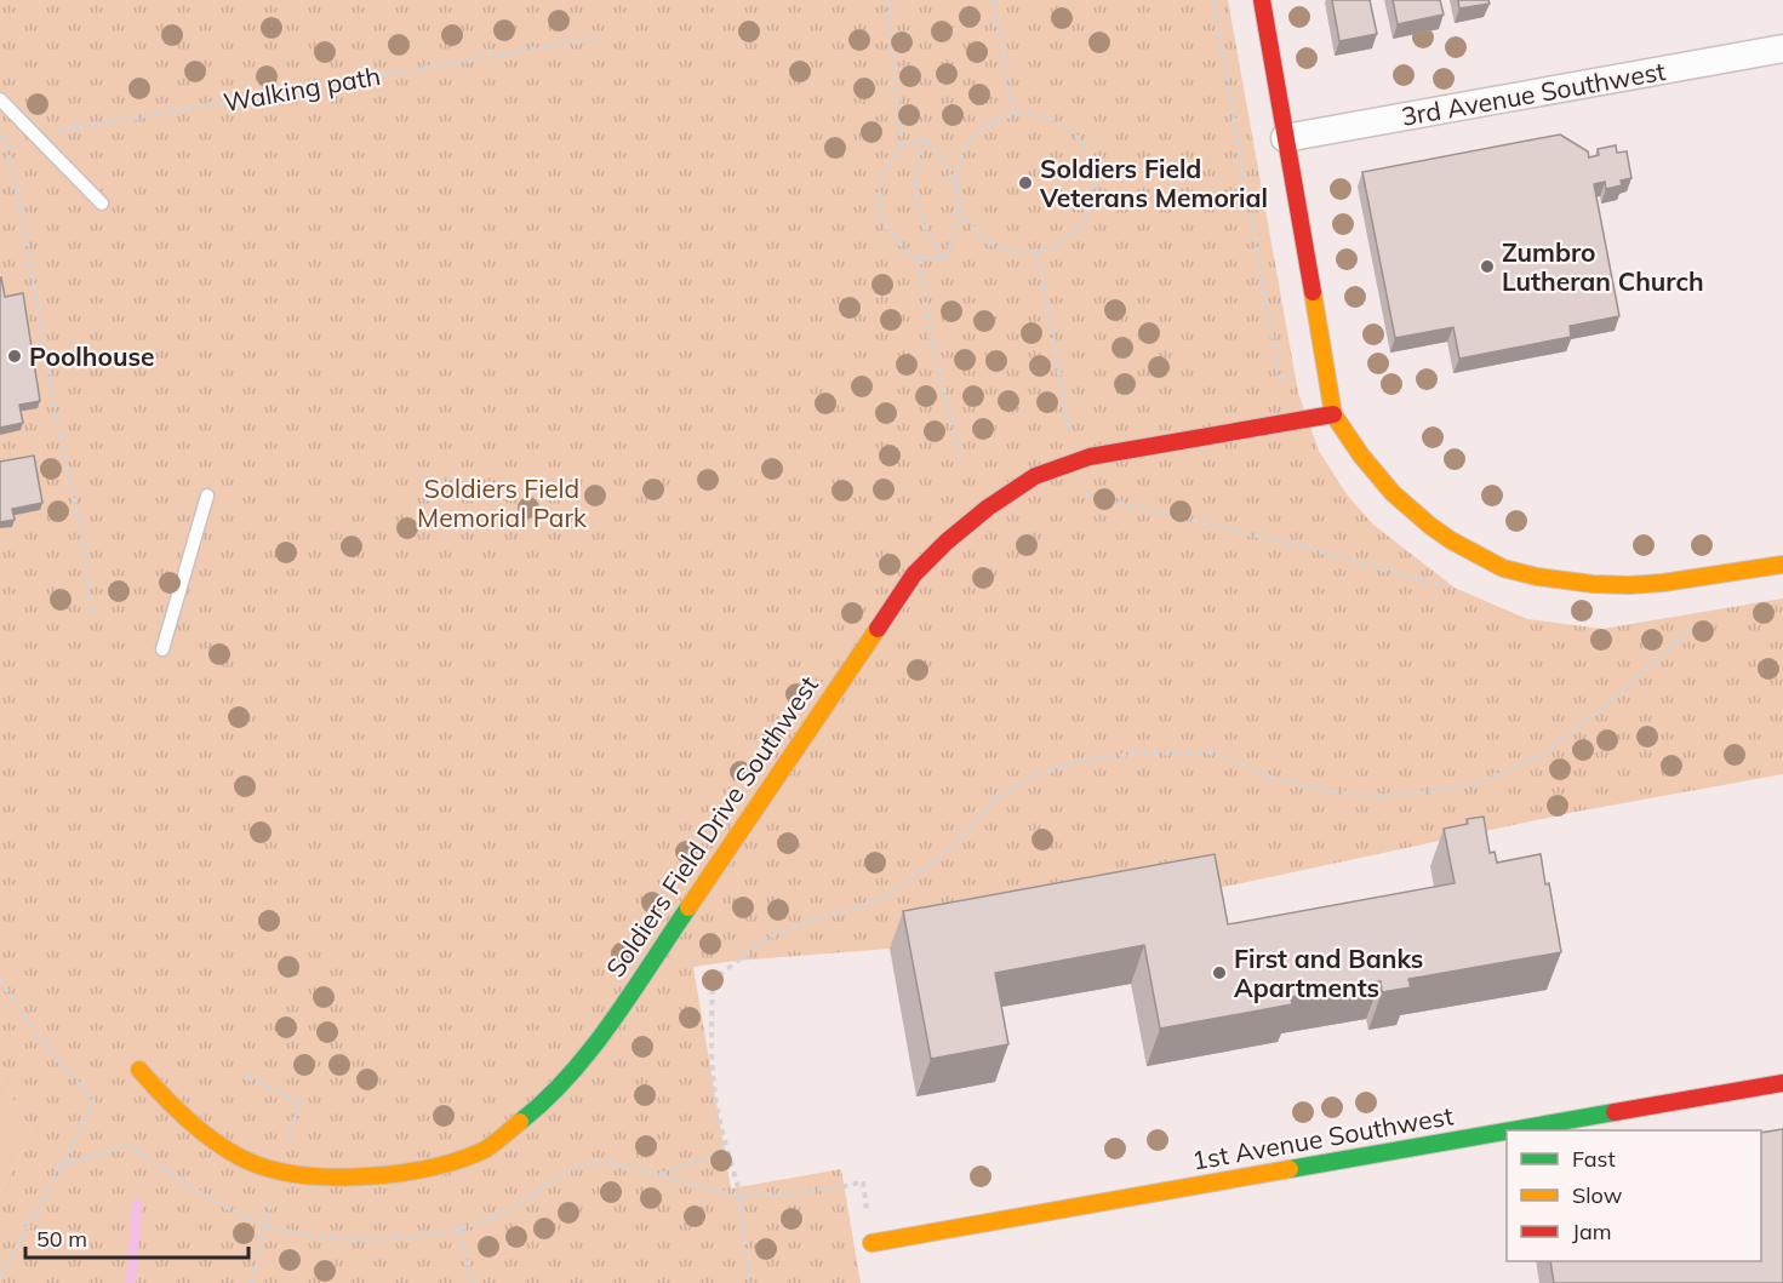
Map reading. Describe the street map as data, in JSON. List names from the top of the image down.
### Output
{
  "streets": {
    "street": ["3rd Avenue Southwest", "Soldiers Field Drive Southwest", "1st Avenue Southwest"],
    "path": ["Walking path"]
  },
  "parks": ["Soldiers Field Memorial Park"],
  "places": [
    "Soldiers Field Veterans Memorial",
    "Zumbro Lutheran Church",
    "Poolhouse",
    "First and Banks Apartments"
  ],
  "legend": ["Fast", "Slow", "Jam"],
  "scale_bar": "50 m"
}
